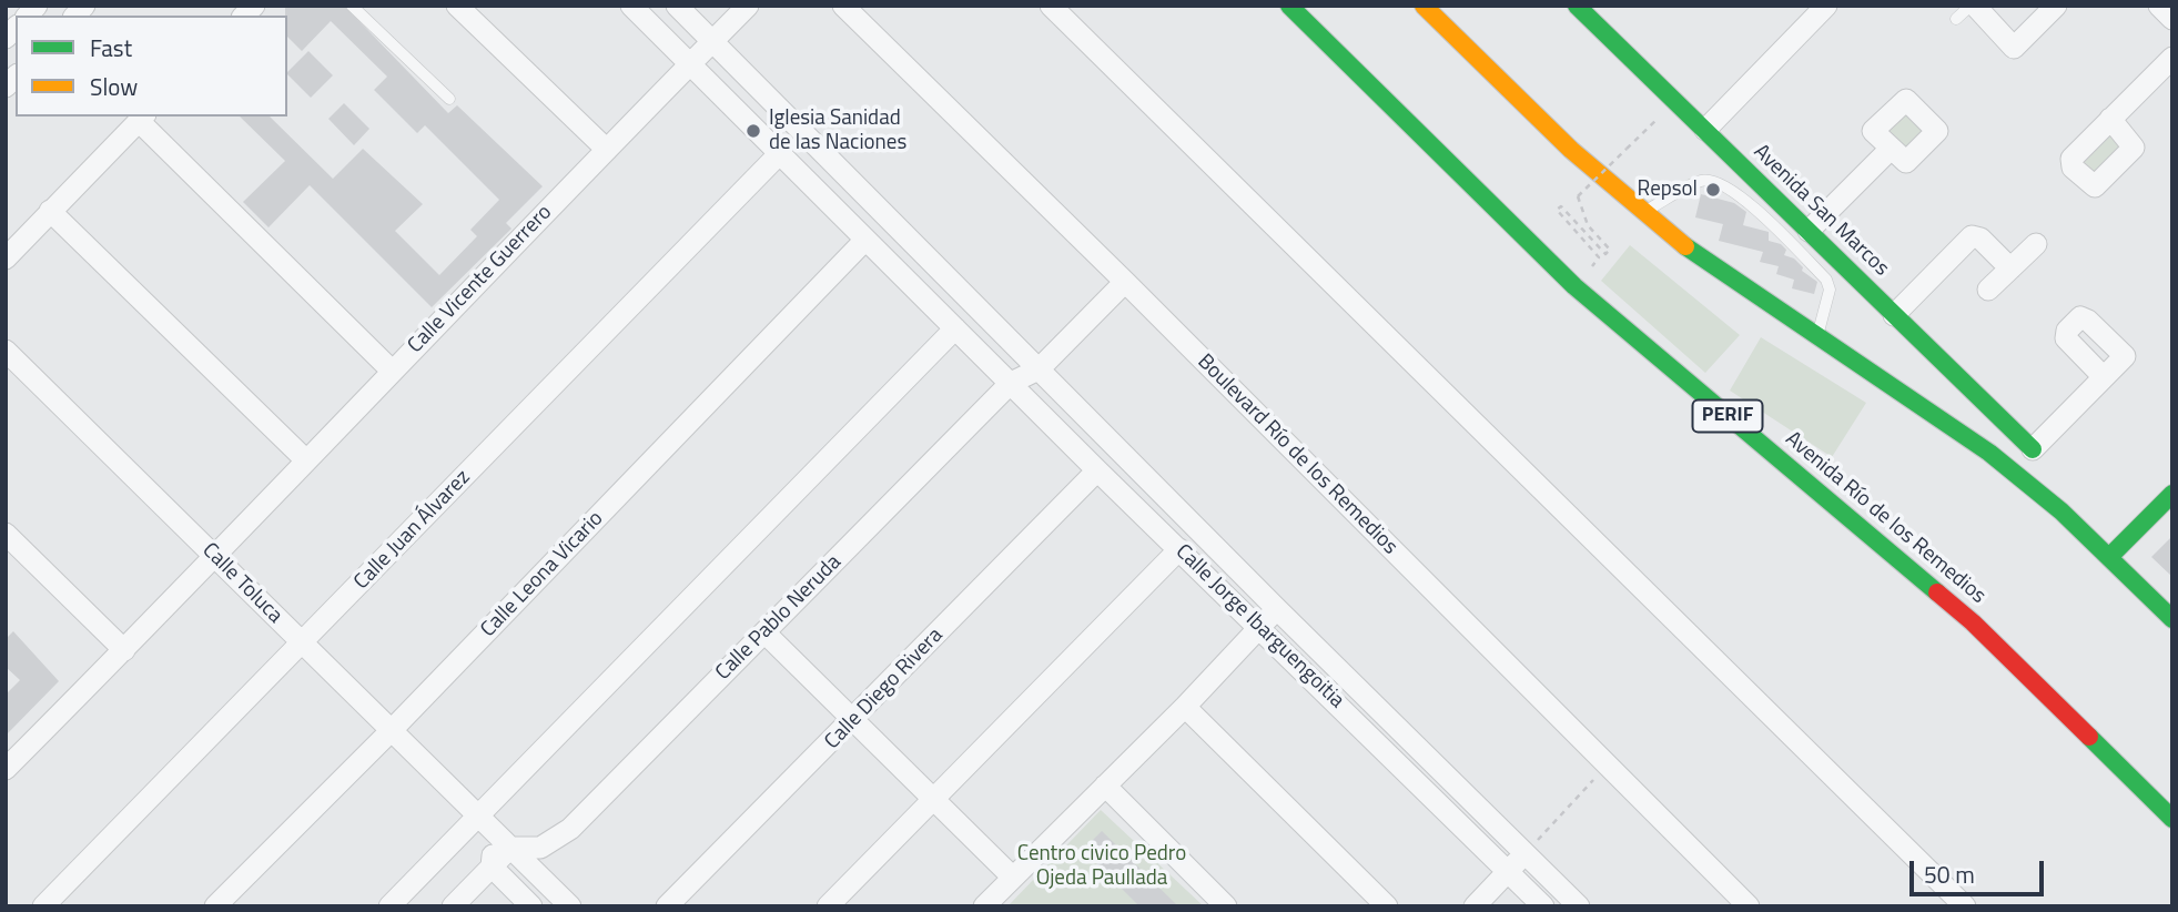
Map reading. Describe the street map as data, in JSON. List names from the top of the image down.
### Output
{
  "streets": {
    "main road": ["Avenida San Marcos", "PERIF", "Avenida Río de los Remedios"],
    "street": [
      "Calle Vicente Guerrero",
      "Boulevard Río de los Remedios",
      "Calle Juan Álvarez",
      "Calle Leona Vicario",
      "Calle Toluca",
      "Calle Pablo Neruda",
      "Calle Jorge Ibarguengoitia",
      "Calle Diego Rivera"
    ]
  },
  "crossings": [
    ["Calle Vicente Guerrero", "Calle Toluca"],
    ["Calle Vicente Guerrero", "Calle Jorge Ibarguengoitia"],
    ["Boulevard Río de los Remedios", "Calle Pablo Neruda"],
    ["Calle Juan Álvarez", "Calle Toluca"],
    ["Calle Juan Álvarez", "Calle Jorge Ibarguengoitia"],
    ["Calle Leona Vicario", "Calle Toluca"],
    ["Calle Leona Vicario", "Calle Jorge Ibarguengoitia"],
    ["Calle Toluca", "Calle Pablo Neruda"],
    ["Calle Pablo Neruda", "Calle Jorge Ibarguengoitia"],
    ["Calle Jorge Ibarguengoitia", "Calle Diego Rivera"]
  ],
  "parks": ["Centro civico Pedro Ojeda Paullada"],
  "places": ["Iglesia Sanidad de las Naciones", "Repsol"],
  "legend": ["Fast", "Slow"],
  "scale_bar": "50 m"
}
